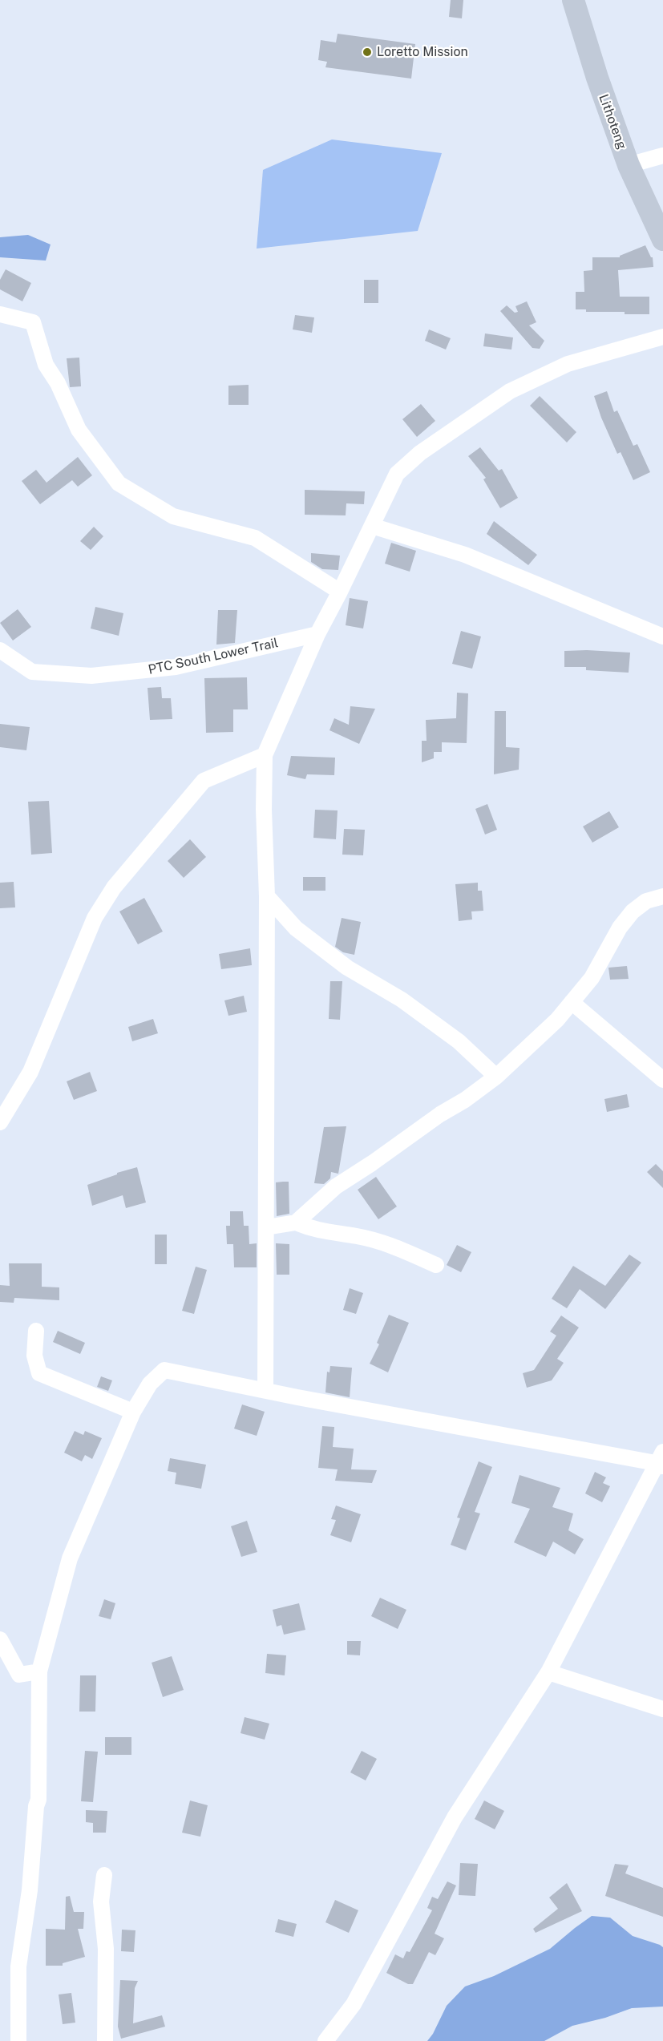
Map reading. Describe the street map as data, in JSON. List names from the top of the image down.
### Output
{
  "streets": {
    "main road": ["Lithoteng"],
    "street": ["PTC South Lower Trail"]
  },
  "places": ["Loretto Mission"]
}
